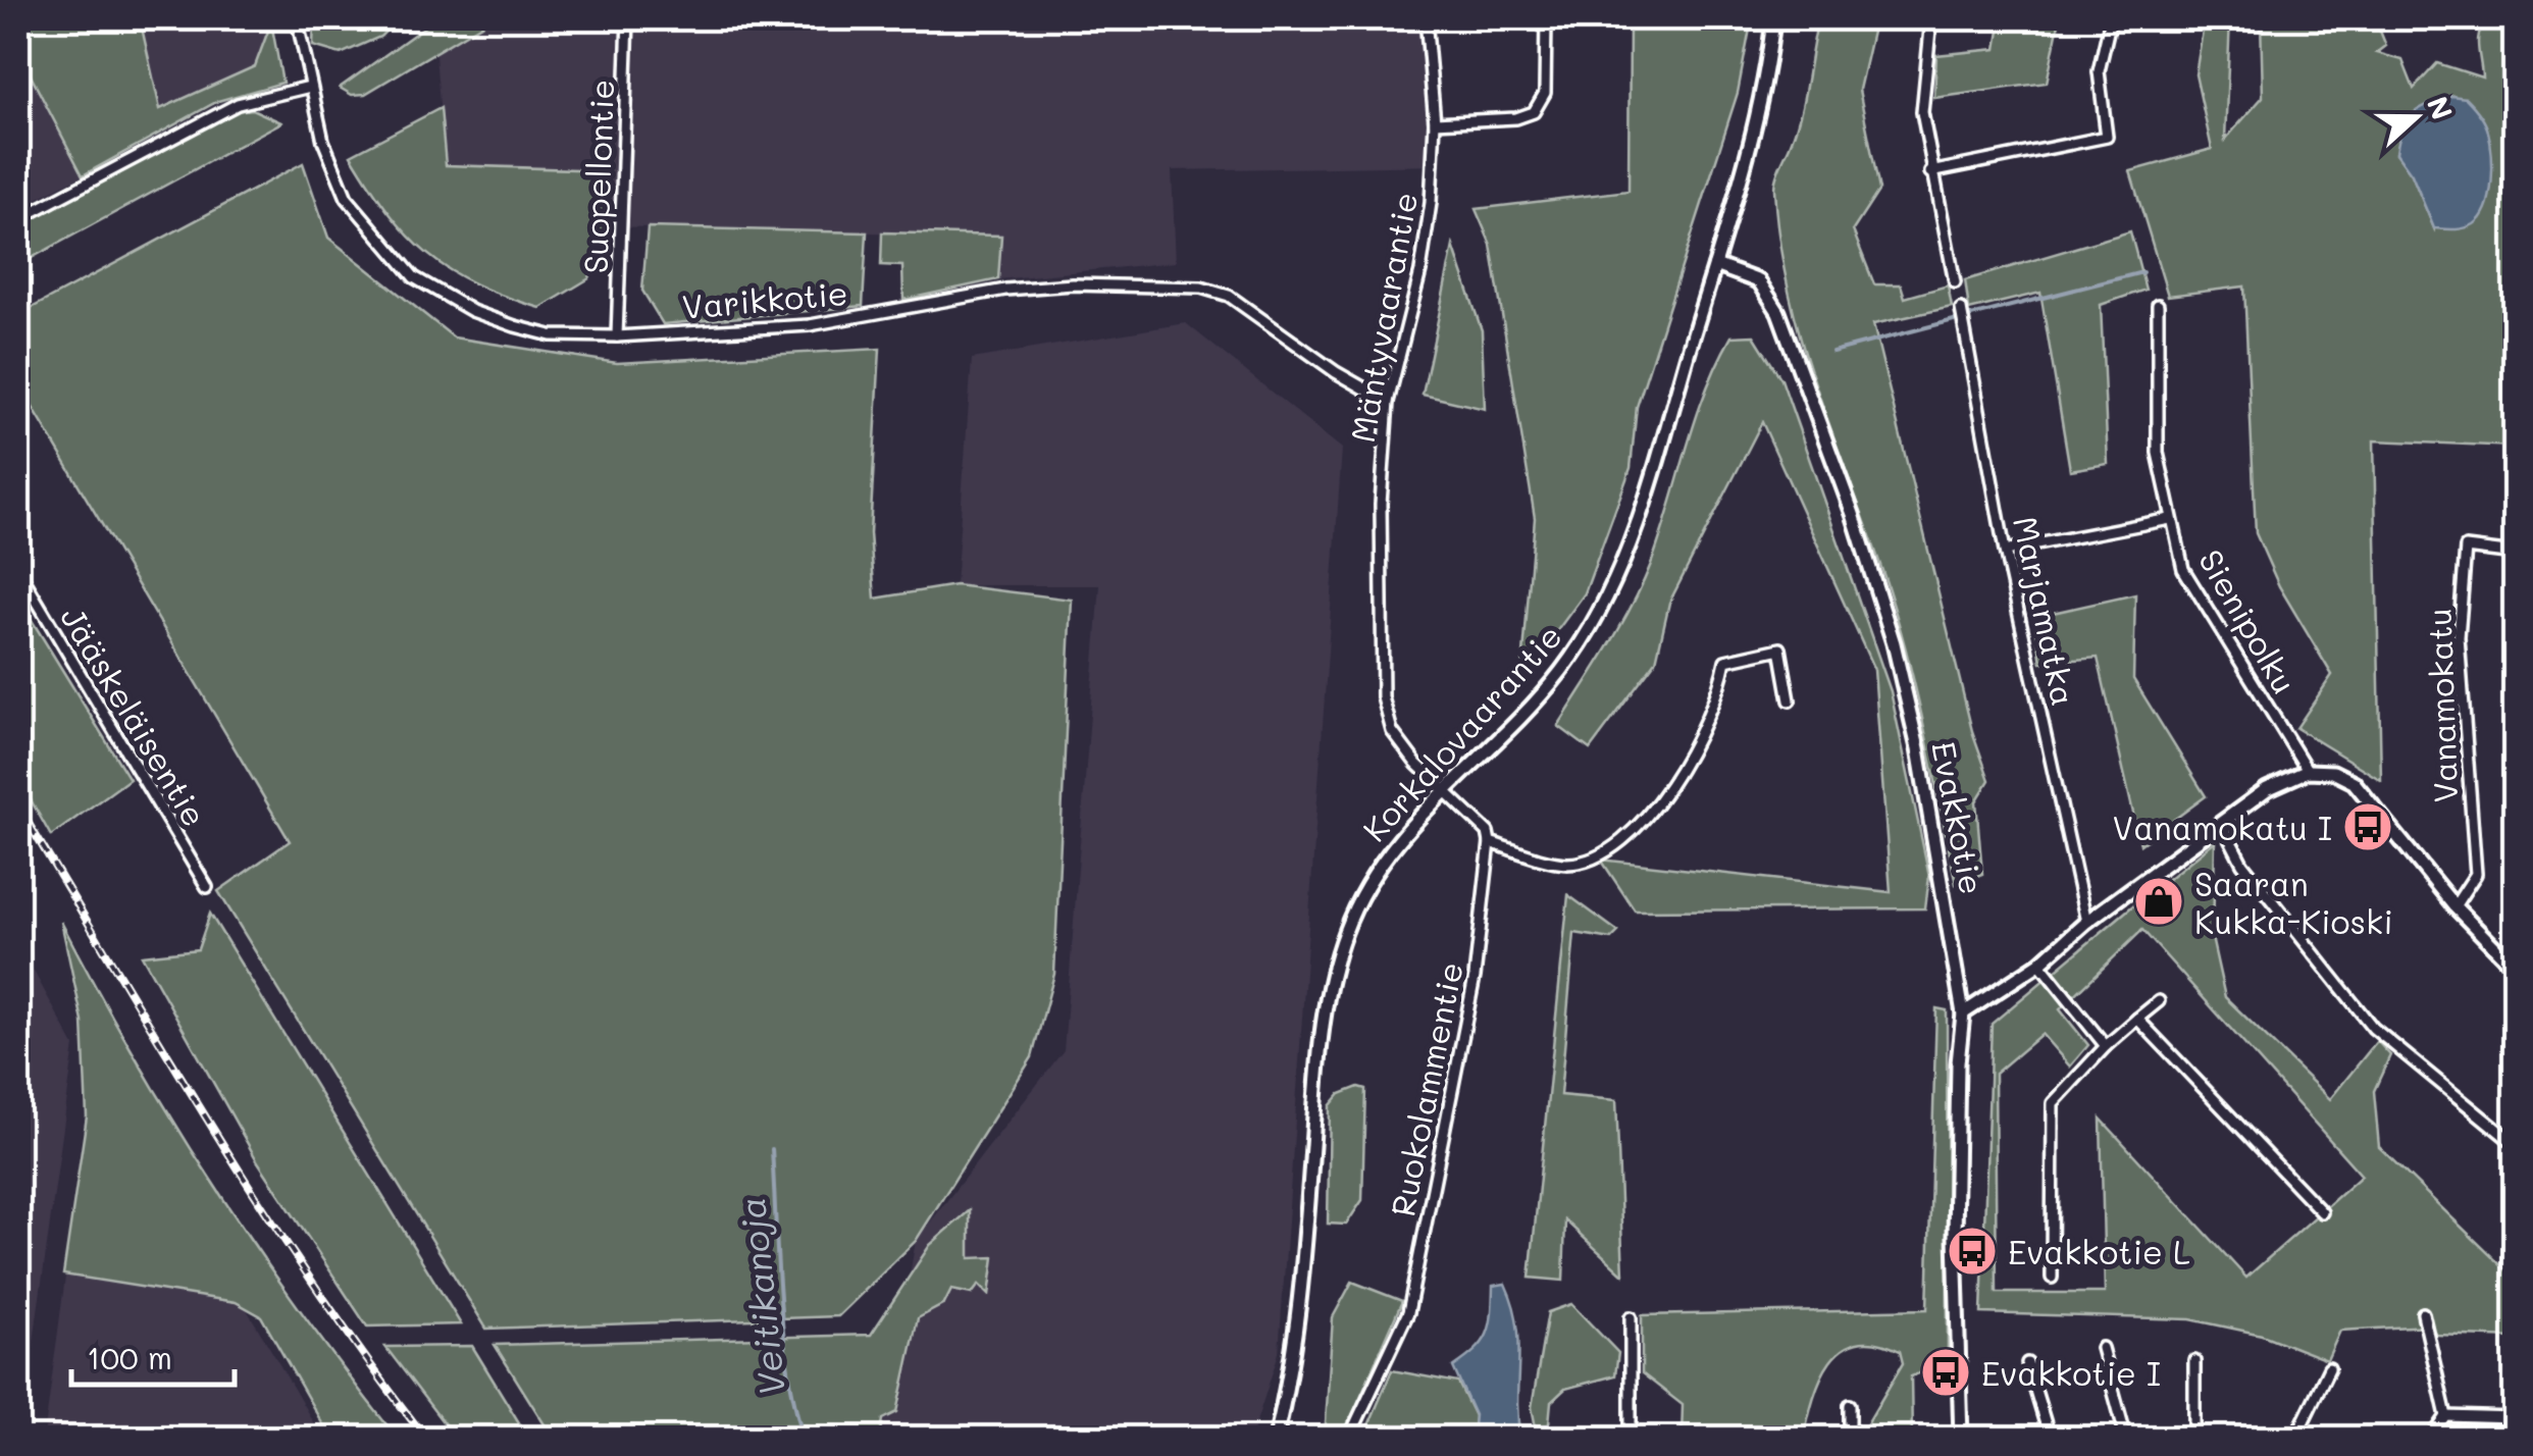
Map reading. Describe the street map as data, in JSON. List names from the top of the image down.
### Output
{
  "streets": {
    "street": [
      "Suopellontie",
      "Varikkotie",
      "Mäntyvaarantie",
      "Marjamatka",
      "Sienipolku",
      "Vanamokatu",
      "Jääskeläisentie",
      "Korkalovaarantie",
      "Evakkotie",
      "Ruokolammentie"
    ]
  },
  "crossings": [
    ["Suopellontie", "Varikkotie"],
    ["Varikkotie", "Mäntyvaarantie"],
    ["Mäntyvaarantie", "Korkalovaarantie"],
    ["Mäntyvaarantie", "Ruokolammentie"],
    ["Korkalovaarantie", "Evakkotie"]
  ],
  "water": ["Veitikanoja"],
  "places": {
    "bus stop": ["Vanamokatu I", "Evakkotie L", "Evakkotie I"],
    "shop": ["Saaran Kukka-Kioski"]
  },
  "scale_bar": "100 m",
  "north": "right"
}
